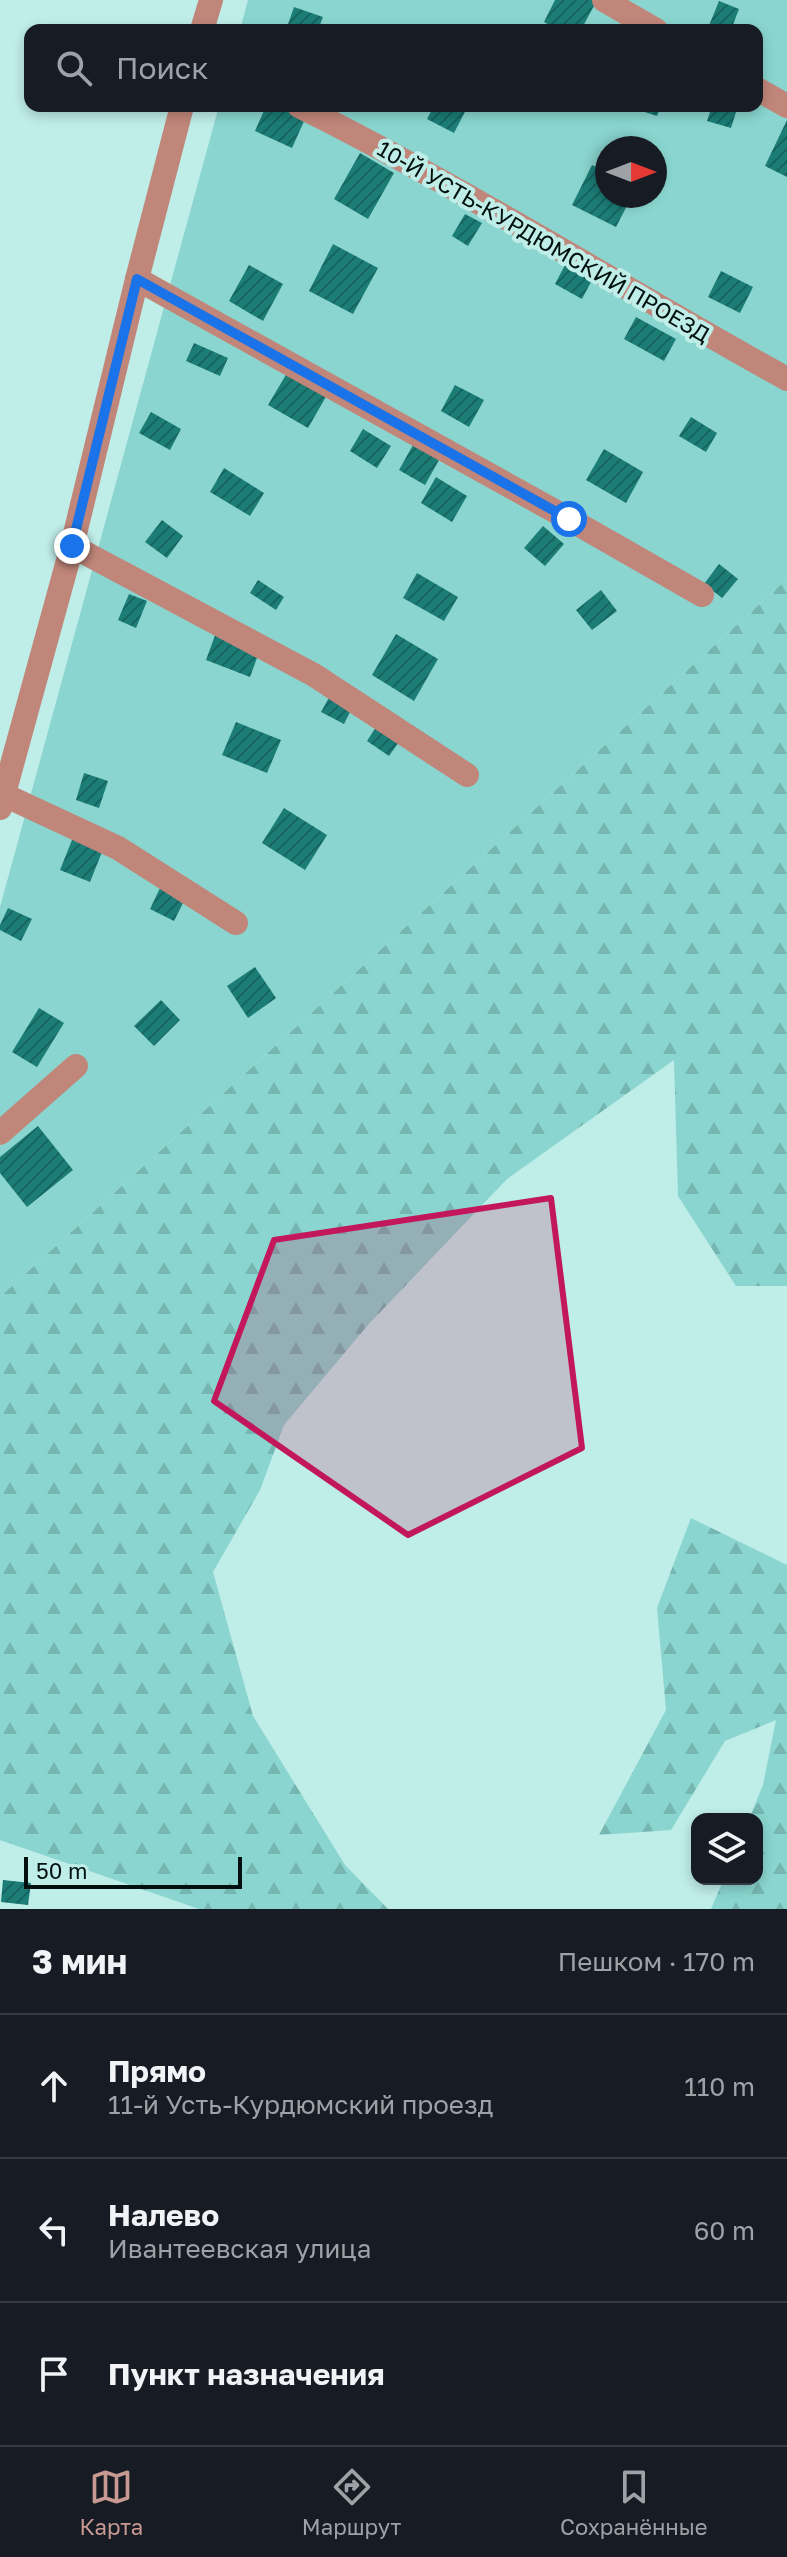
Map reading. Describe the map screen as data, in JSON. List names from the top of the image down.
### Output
{
  "streets": {
    "street": ["10-Й УСТЬ-КУРДЮМСКИЙ ПРОЕЗД"]
  },
  "scale_bar": "50 m",
  "north": "right",
  "page": {
    "search": "Поиск",
    "scale": "50 m",
    "heading": ["3 мин", "Пешком · 170 m"],
    "list": [
      ["Прямо", "11-й Усть-Курдюмский проезд", "110 m"],
      ["Налево", "Ивантеевская улица", "60 m"],
      "Пункт назначения"
    ],
    "nav": ["Карта", "Маршрут", "Сохранённые"]
  }
}
